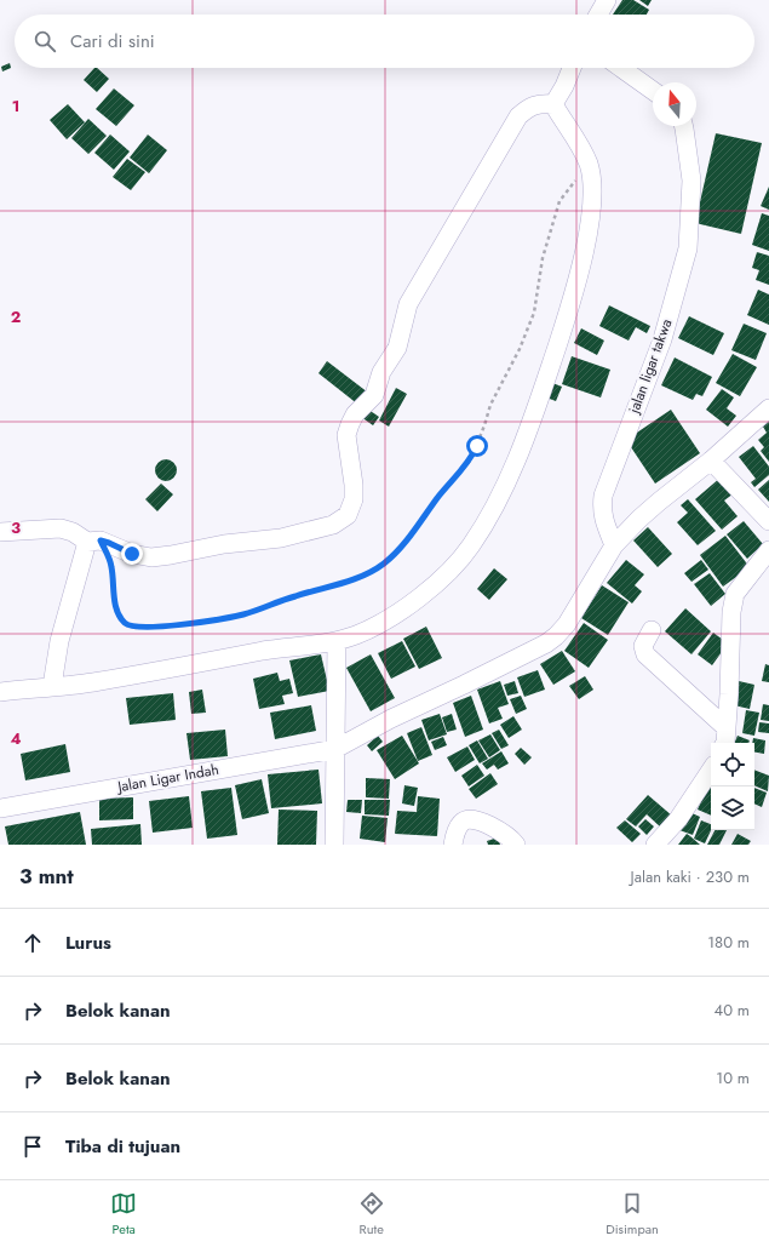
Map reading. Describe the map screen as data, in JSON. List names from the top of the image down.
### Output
{
  "streets": {
    "street": ["jalan ligar takwa", "Jalan Ligar Indah"]
  },
  "crossings": [
    ["jalan ligar takwa", "Jalan Ligar Indah"]
  ],
  "north": "top",
  "page": {
    "search": "Cari di sini",
    "heading": ["3 mnt", "Jalan kaki · 230 m"],
    "list": [
      ["Lurus", "180 m"],
      ["Belok kanan", "40 m"],
      ["Belok kanan", "10 m"],
      "Tiba di tujuan"
    ],
    "nav": ["Peta", "Rute", "Disimpan"]
  },
  "grid": {
    "rows": [
      "1",
      "2",
      "3",
      "4"
    ]
  }
}
